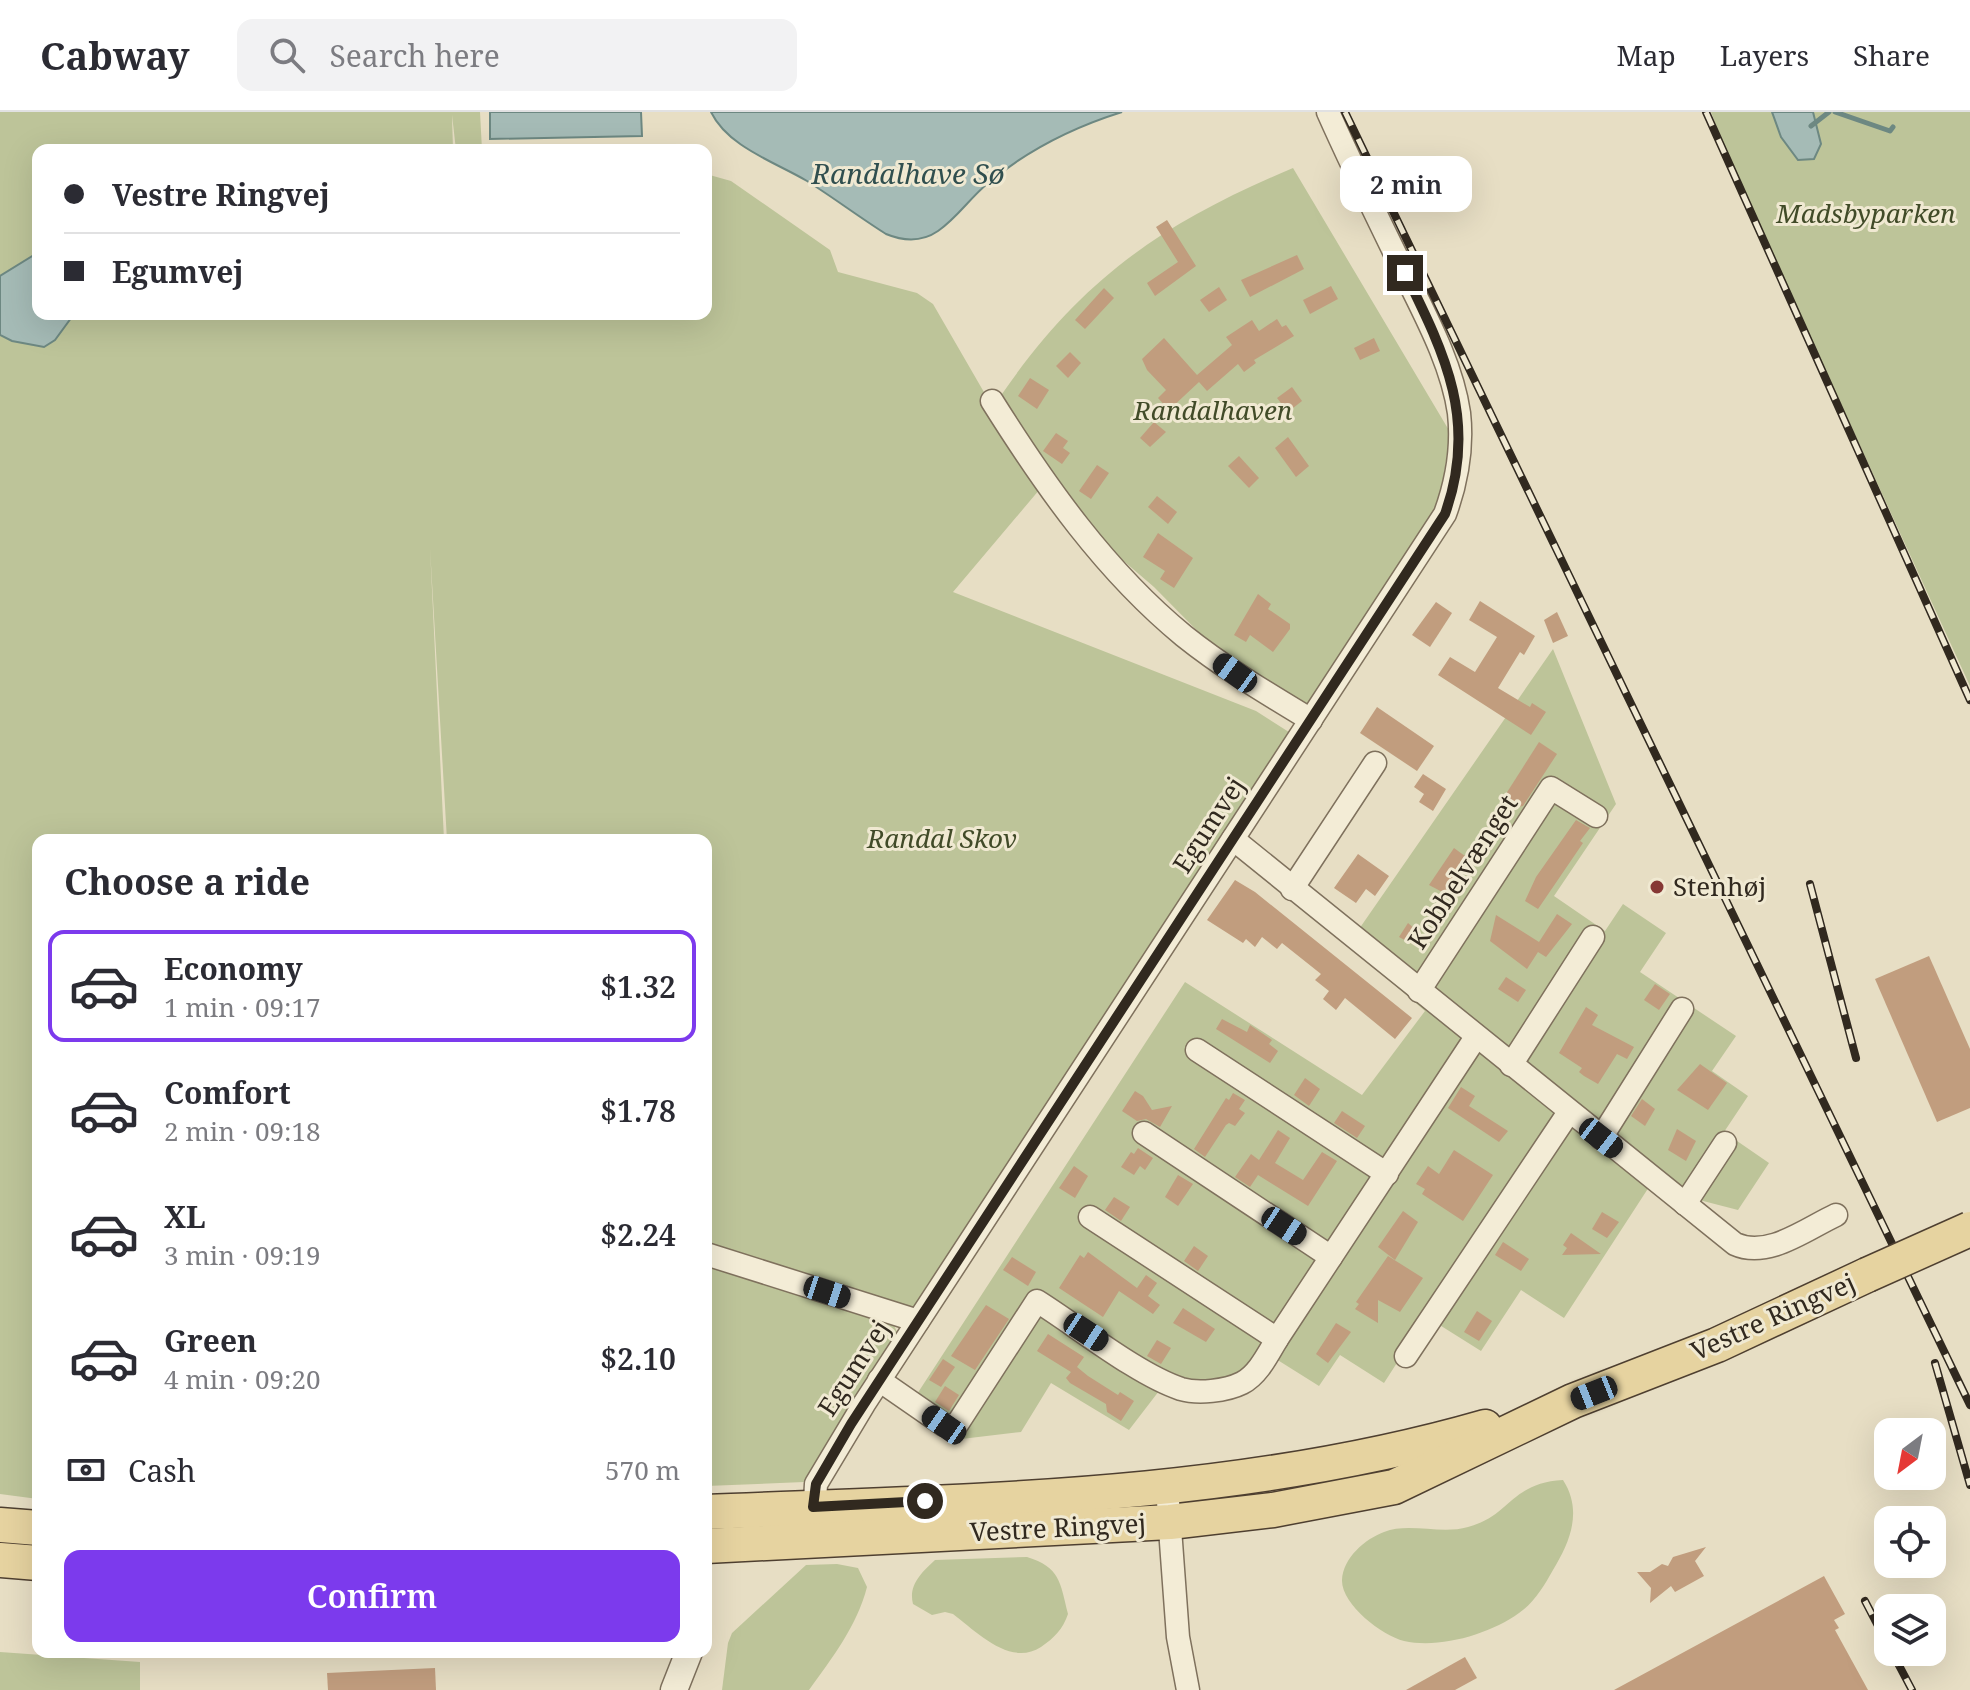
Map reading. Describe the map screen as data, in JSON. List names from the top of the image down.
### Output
{
  "streets": {
    "main road": ["Vestre Ringvej"],
    "street": ["Egumvej", "Kobbelvænget"]
  },
  "crossings": [
    ["Egumvej", "Kobbelvænget"],
    ["Egumvej", "Vestre Ringvej"]
  ],
  "water": ["Randalhave Sø"],
  "parks": ["Madsbyparken", "Randalhaven", "Randal Skov"],
  "places": ["Stenhøj"],
  "north": "bottom left",
  "page": {
    "header": "Cabway",
    "search": "Search here",
    "nav": ["Map", "Layers", "Share"],
    "banner": ["Vestre Ringvej", "Egumvej"],
    "bubble": "2 min",
    "heading": "Choose a ride",
    "list": [
      {
        "name": "Economy",
        "note": "1 min · 09:17",
        "value": "$1.32"
      },
      {
        "name": "Comfort",
        "note": "2 min · 09:18",
        "value": "$1.78"
      },
      {
        "name": "XL",
        "note": "3 min · 09:19",
        "value": "$2.24"
      },
      {
        "name": "Green",
        "note": "4 min · 09:20",
        "value": "$2.10"
      }
    ],
    "pay": ["Cash", "570 m"],
    "buttons": "Confirm"
  }
}
